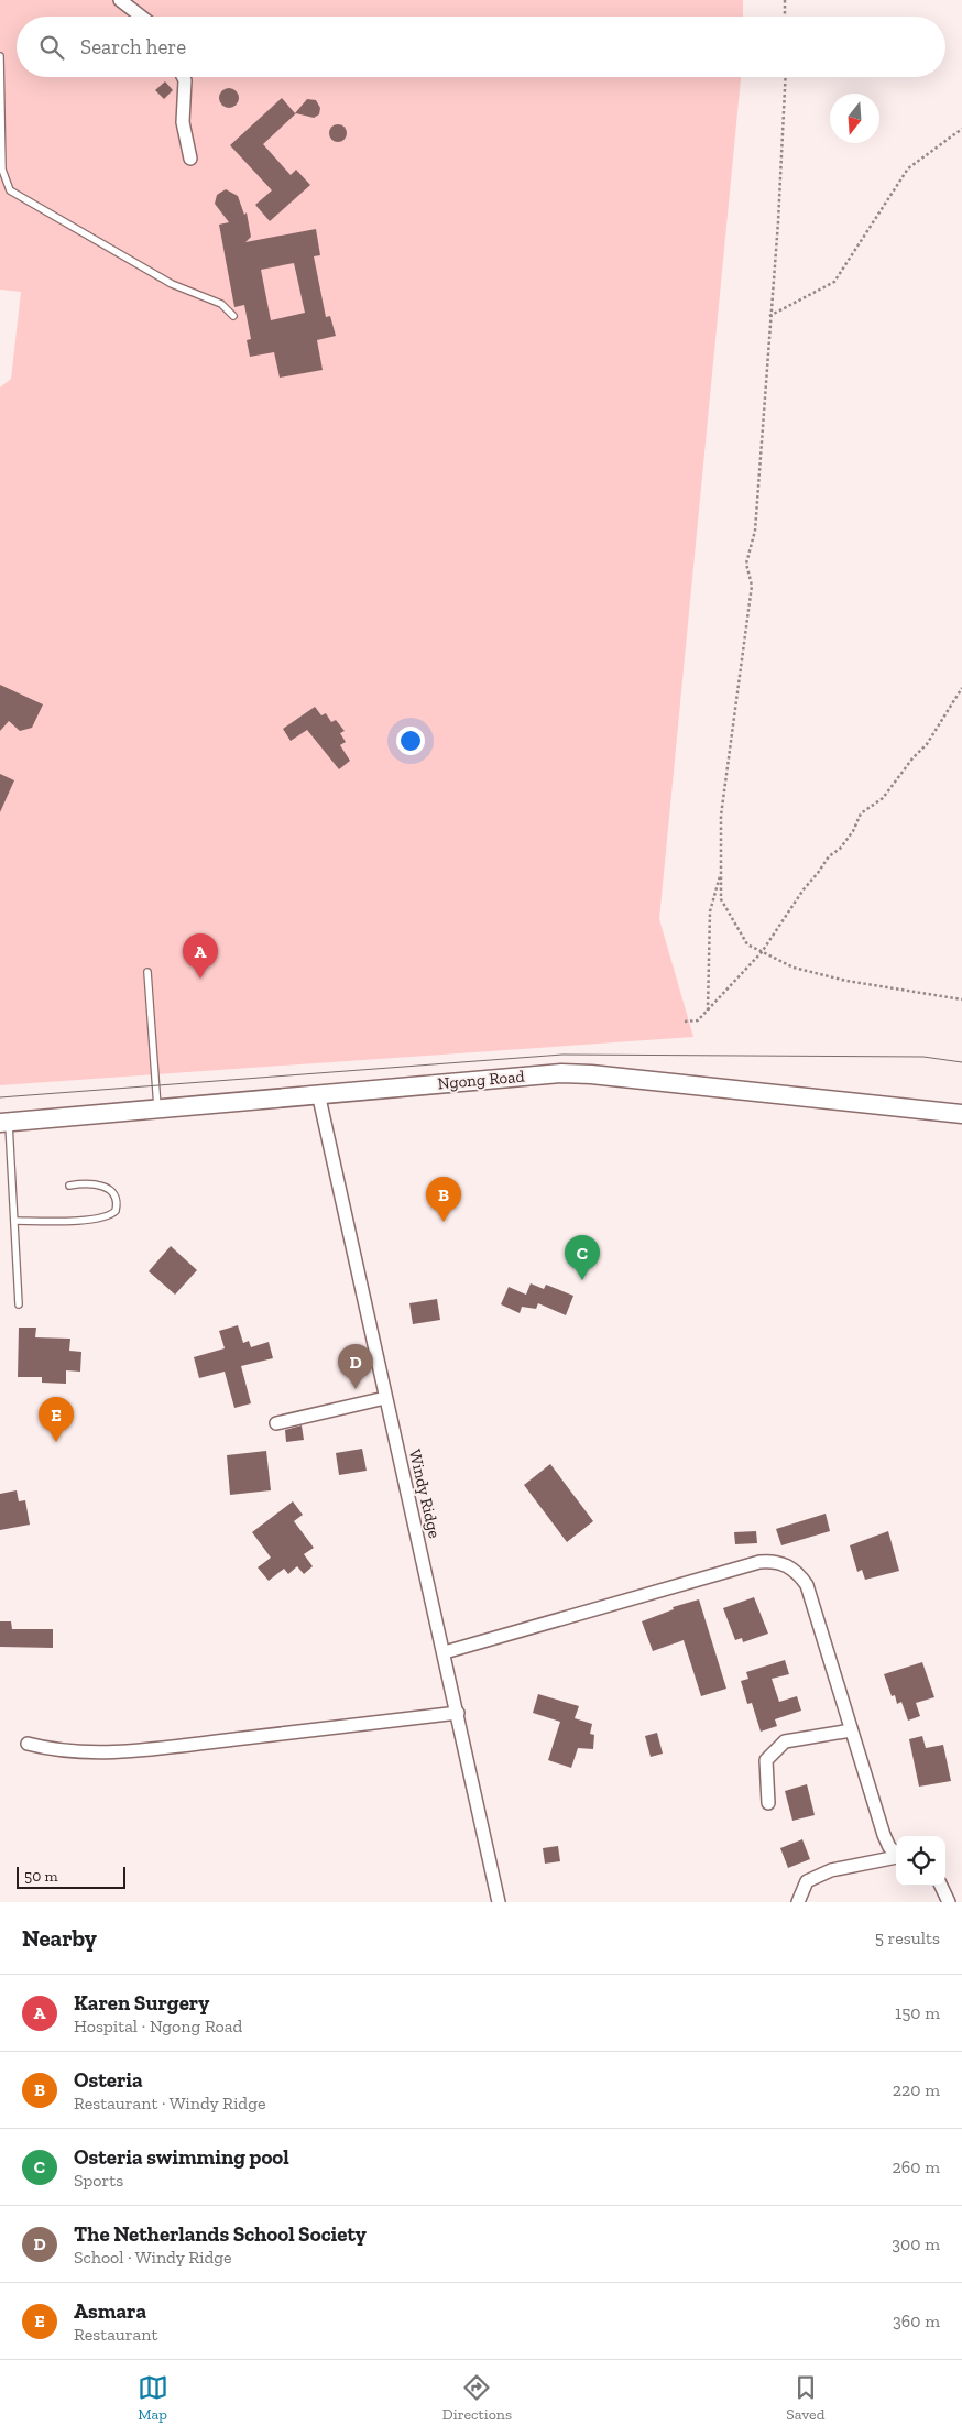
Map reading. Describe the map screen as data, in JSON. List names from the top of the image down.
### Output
{
  "streets": {
    "main road": ["Ngong Road"],
    "street": ["Windy Ridge"]
  },
  "crossings": [
    ["Ngong Road", "Windy Ridge"]
  ],
  "scale_bar": "50 m",
  "north": "bottom",
  "page": {
    "search": "Search here",
    "pins": [
      "A",
      "B",
      "C",
      "D",
      "E"
    ],
    "scale": "50 m",
    "heading": ["Nearby", "5 results"],
    "list": [
      {
        "mark": "A",
        "name": "Karen Surgery",
        "note": "Hospital · Ngong Road",
        "value": "150 m"
      },
      {
        "mark": "B",
        "name": "Osteria",
        "note": "Restaurant · Windy Ridge",
        "value": "220 m"
      },
      {
        "mark": "C",
        "name": "Osteria swimming pool",
        "note": "Sports",
        "value": "260 m"
      },
      {
        "mark": "D",
        "name": "The Netherlands School Society",
        "note": "School · Windy Ridge",
        "value": "300 m"
      },
      {
        "mark": "E",
        "name": "Asmara",
        "note": "Restaurant",
        "value": "360 m"
      }
    ],
    "nav": ["Map", "Directions", "Saved"]
  }
}
